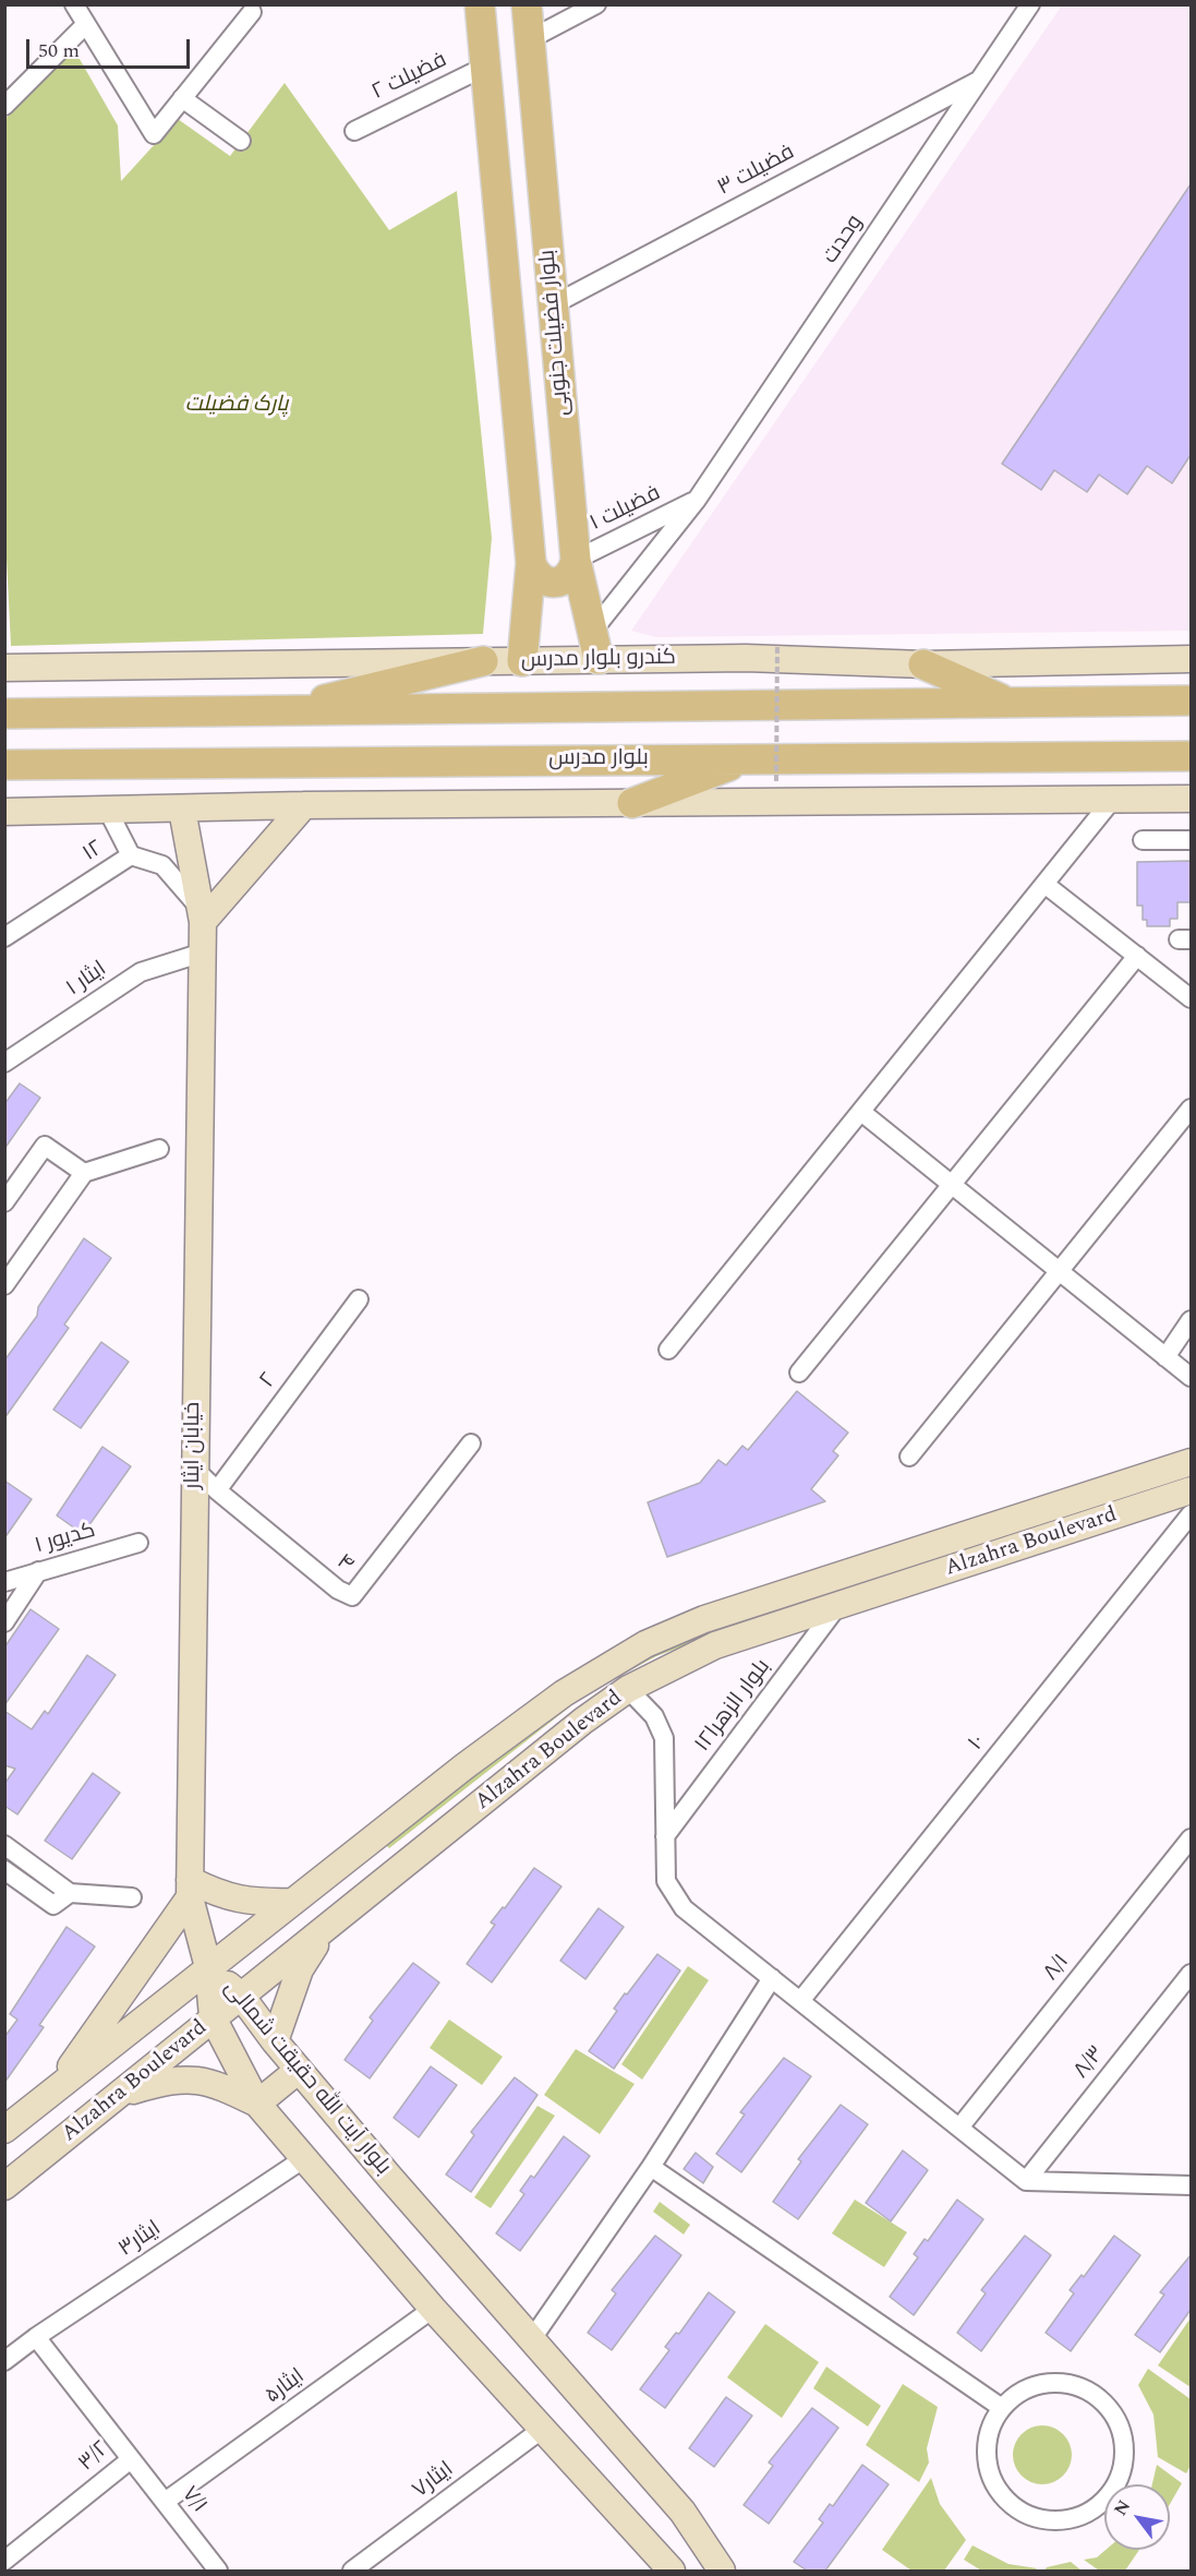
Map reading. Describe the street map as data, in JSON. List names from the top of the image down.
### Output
{
  "streets": {
    "main road": [
      "بلوار فضیلت جنوبی",
      "کندرو بلوار مدرس",
      "بلوار مدرس",
      "خیابان ایثار",
      "Alzahra Boulevard",
      "بلوار آیت الله حقیقت شمالی"
    ],
    "street": [
      "فضیلت ۲",
      "فضیلت ۳",
      "وحدت",
      "فضیلت ۱",
      "۱۲",
      "ایثار ۱",
      "۲",
      "کدیور ۱",
      "۴",
      "بلوار الزهرا۱۲",
      "۱۰",
      "۸/۱",
      "۸/۳",
      "ایثار۳",
      "ایثار۵",
      "۳/۲",
      "ایثار۷",
      "۷/۱"
    ]
  },
  "crossings": [
    ["فضیلت ۳", "وحدت"],
    ["فضیلت ۳", "بلوار فضیلت جنوبی"],
    ["وحدت", "بلوار فضیلت جنوبی"],
    ["وحدت", "فضیلت ۱"],
    ["وحدت", "کندرو بلوار مدرس"],
    ["بلوار فضیلت جنوبی", "فضیلت ۱"],
    ["بلوار فضیلت جنوبی", "کندرو بلوار مدرس"],
    ["۱۲", "خیابان ایثار"],
    ["ایثار ۱", "خیابان ایثار"],
    ["۲", "۴"],
    ["خیابان ایثار", "Alzahra Boulevard"],
    ["خیابان ایثار", "۴"],
    ["خیابان ایثار", "بلوار آیت الله حقیقت شمالی"],
    ["Alzahra Boulevard", "بلوار الزهرا۱۲"],
    ["Alzahra Boulevard", "بلوار آیت الله حقیقت شمالی"],
    ["بلوار آیت الله حقیقت شمالی", "ایثار۳"],
    ["بلوار آیت الله حقیقت شمالی", "ایثار۵"],
    ["بلوار آیت الله حقیقت شمالی", "ایثار۷"],
    ["ایثار۳", "۳/۲"],
    ["ایثار۵", "۷/۱"],
    ["۳/۲", "۷/۱"]
  ],
  "parks": ["پارک فضیلت"],
  "scale_bar": "50 m",
  "north": "top left"
}
